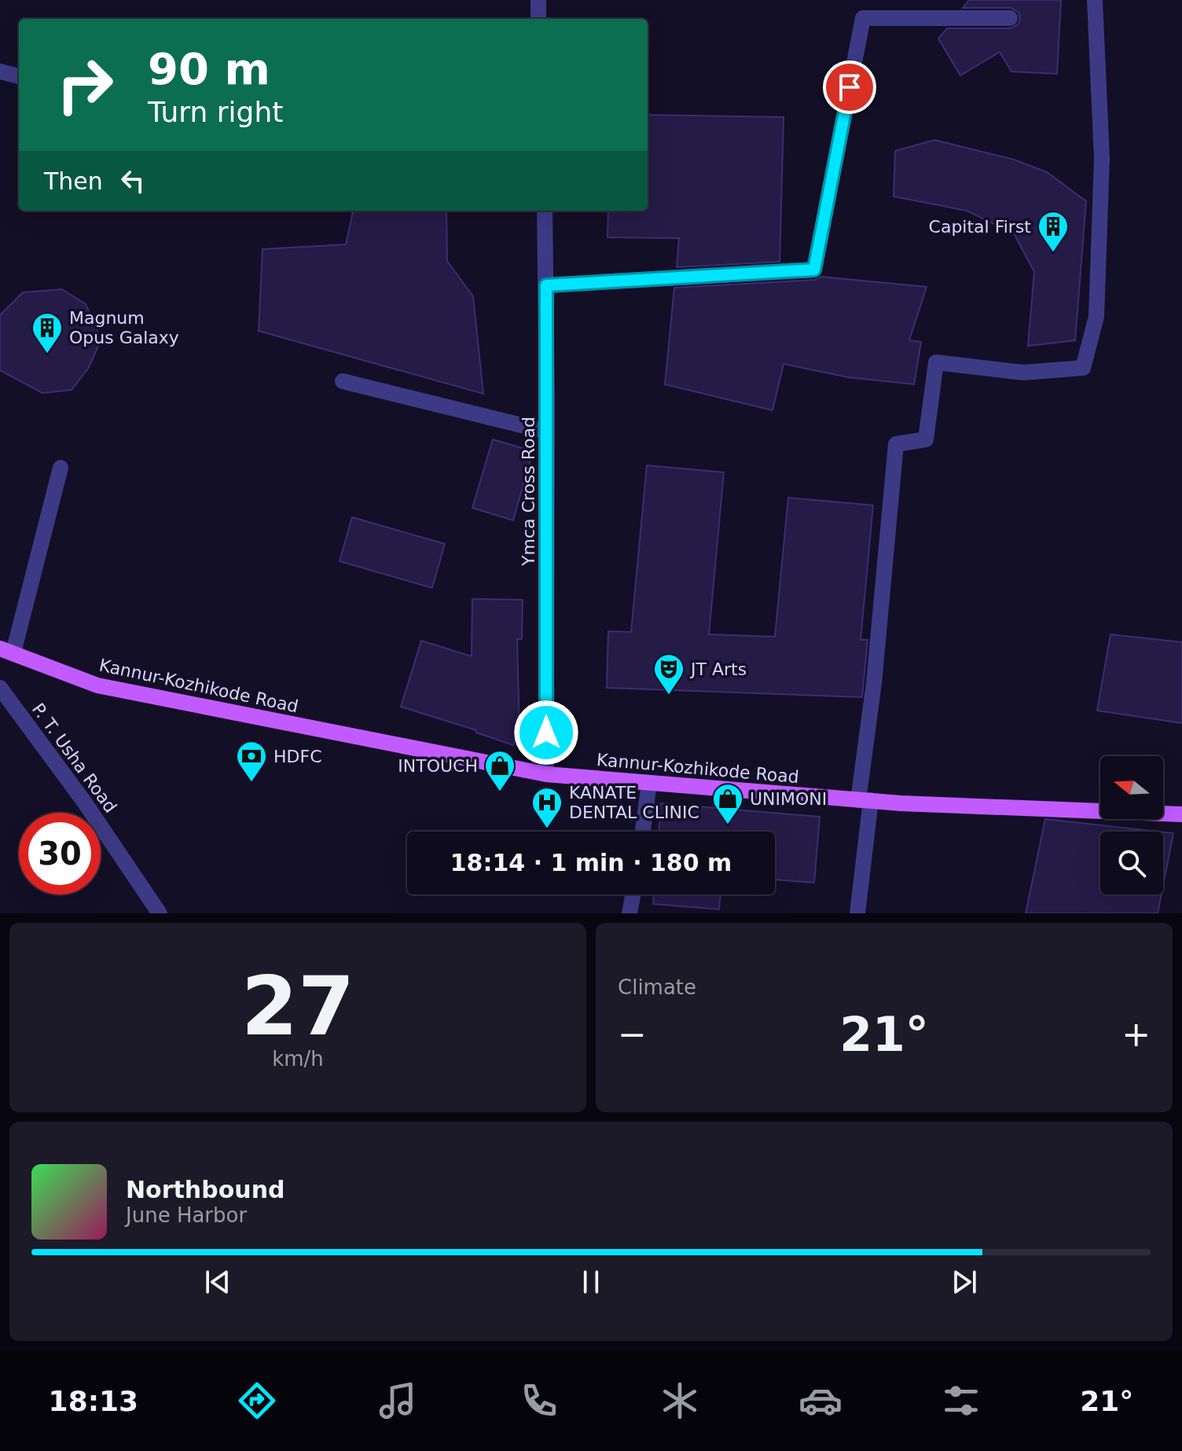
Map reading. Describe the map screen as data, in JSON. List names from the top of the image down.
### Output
{
  "streets": {
    "main road": ["Kannur-Kozhikode Road"],
    "street": ["Ymca Cross Road", "P. T. Usha Road"]
  },
  "crossings": [
    ["Ymca Cross Road", "Kannur-Kozhikode Road"]
  ],
  "places": {
    "building": ["Capital First", "Magnum Opus Galaxy"],
    "theatre": ["JT Arts"],
    "bank": ["HDFC"],
    "shop": ["INTOUCH", "UNIMONI"],
    "hospital": ["KANATE DENTAL CLINIC"]
  },
  "north": "left",
  "page": {
    "turn": ["90 m", "Turn right"],
    "then": "Then",
    "limit": "30",
    "trip": "18:14 · 1 min · 180 m",
    "tile": [
      ["27", "km/h"],
      "Climate"
    ],
    "heat": ["−", "21°", "+"],
    "song": ["Northbound", "June Harbor"],
    "tabs": ["18:13", "21°"]
  }
}
